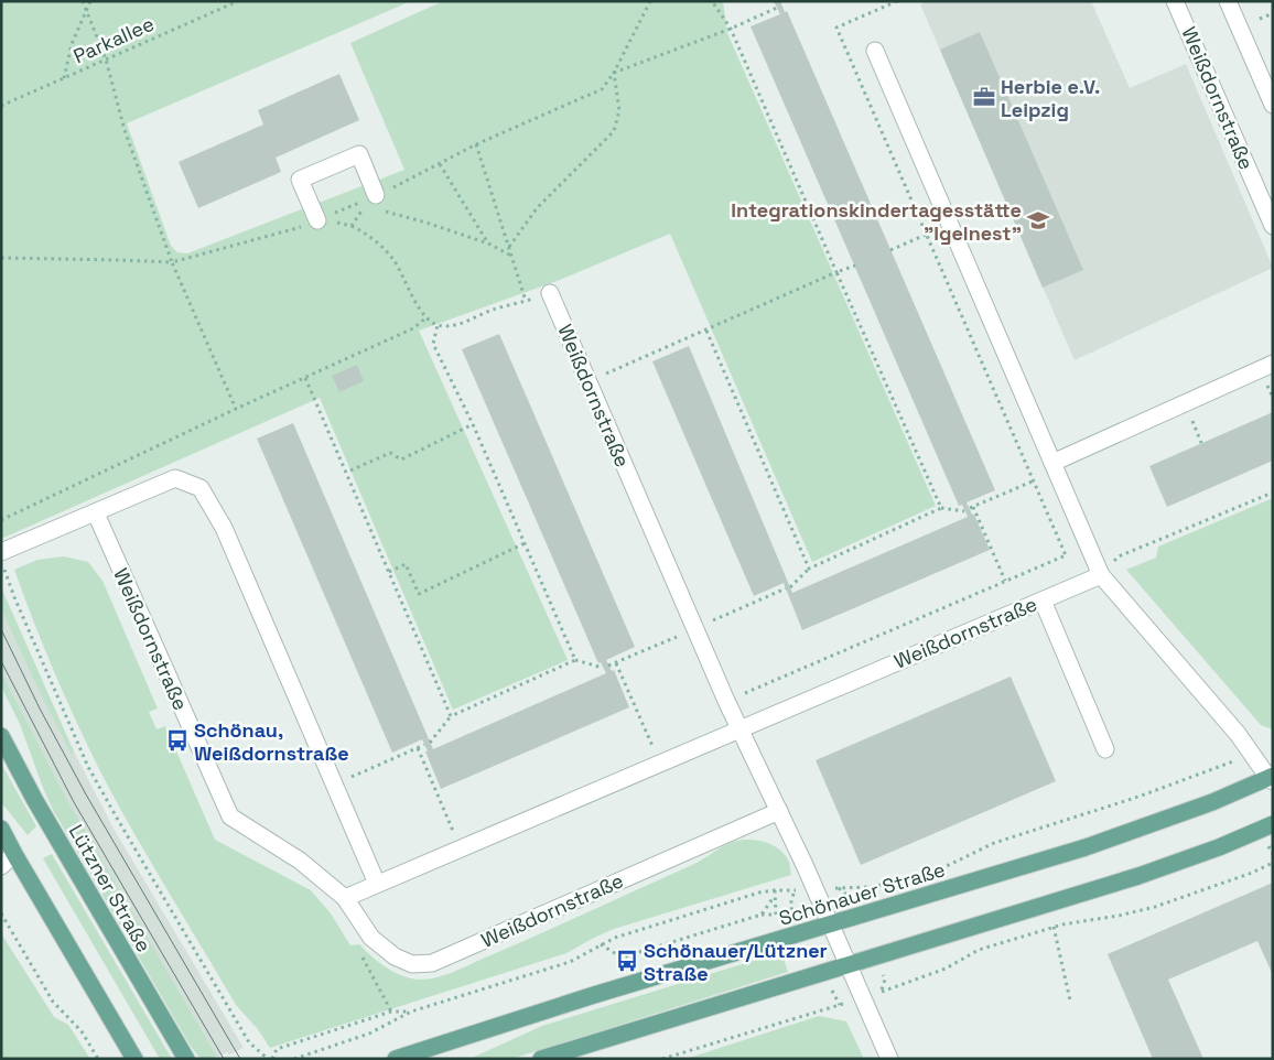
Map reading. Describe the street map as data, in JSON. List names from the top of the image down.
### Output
{
  "streets": {
    "main road": ["Lützner Straße", "Schönauer Straße"],
    "street": ["Weißdornstraße"],
    "path": ["Parkallee"]
  },
  "crossings": [
    ["Weißdornstraße", "Schönauer Straße"]
  ],
  "places": {
    "office": ["Herbie e.V. Leipzig"],
    "school or university": ["Integrationskindertagesstätte \"Igelnest\""],
    "bus stop": ["Schönau, Weißdornstraße", "Schönauer/Lützner Straße"]
  }
}
